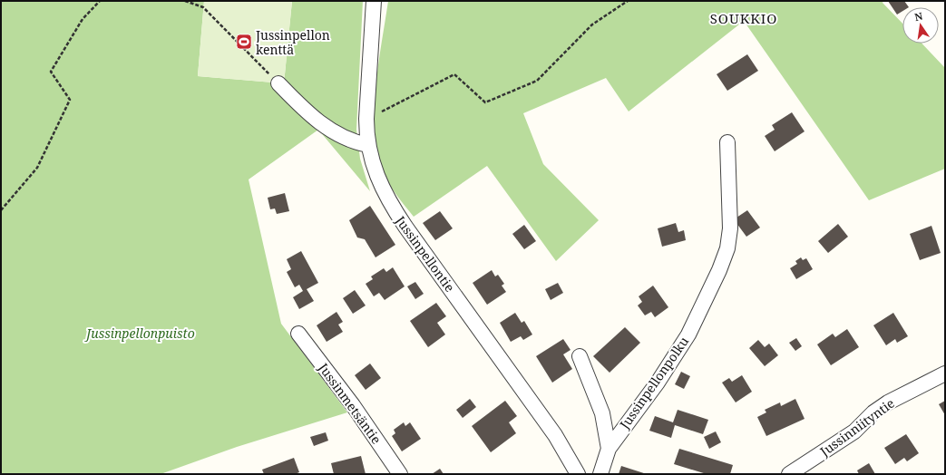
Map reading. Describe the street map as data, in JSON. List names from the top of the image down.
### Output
{
  "streets": {
    "street": [
      "Jussinpellontie",
      "Jussinpellonpolku",
      "Jussinmetsäntie",
      "Jussinniityntie"
    ]
  },
  "districts": ["SOUKKIO"],
  "parks": ["Jussinpellonpuisto"],
  "places": {
    "sports": ["Jussinpellon kenttä"]
  },
  "north": "top"
}
